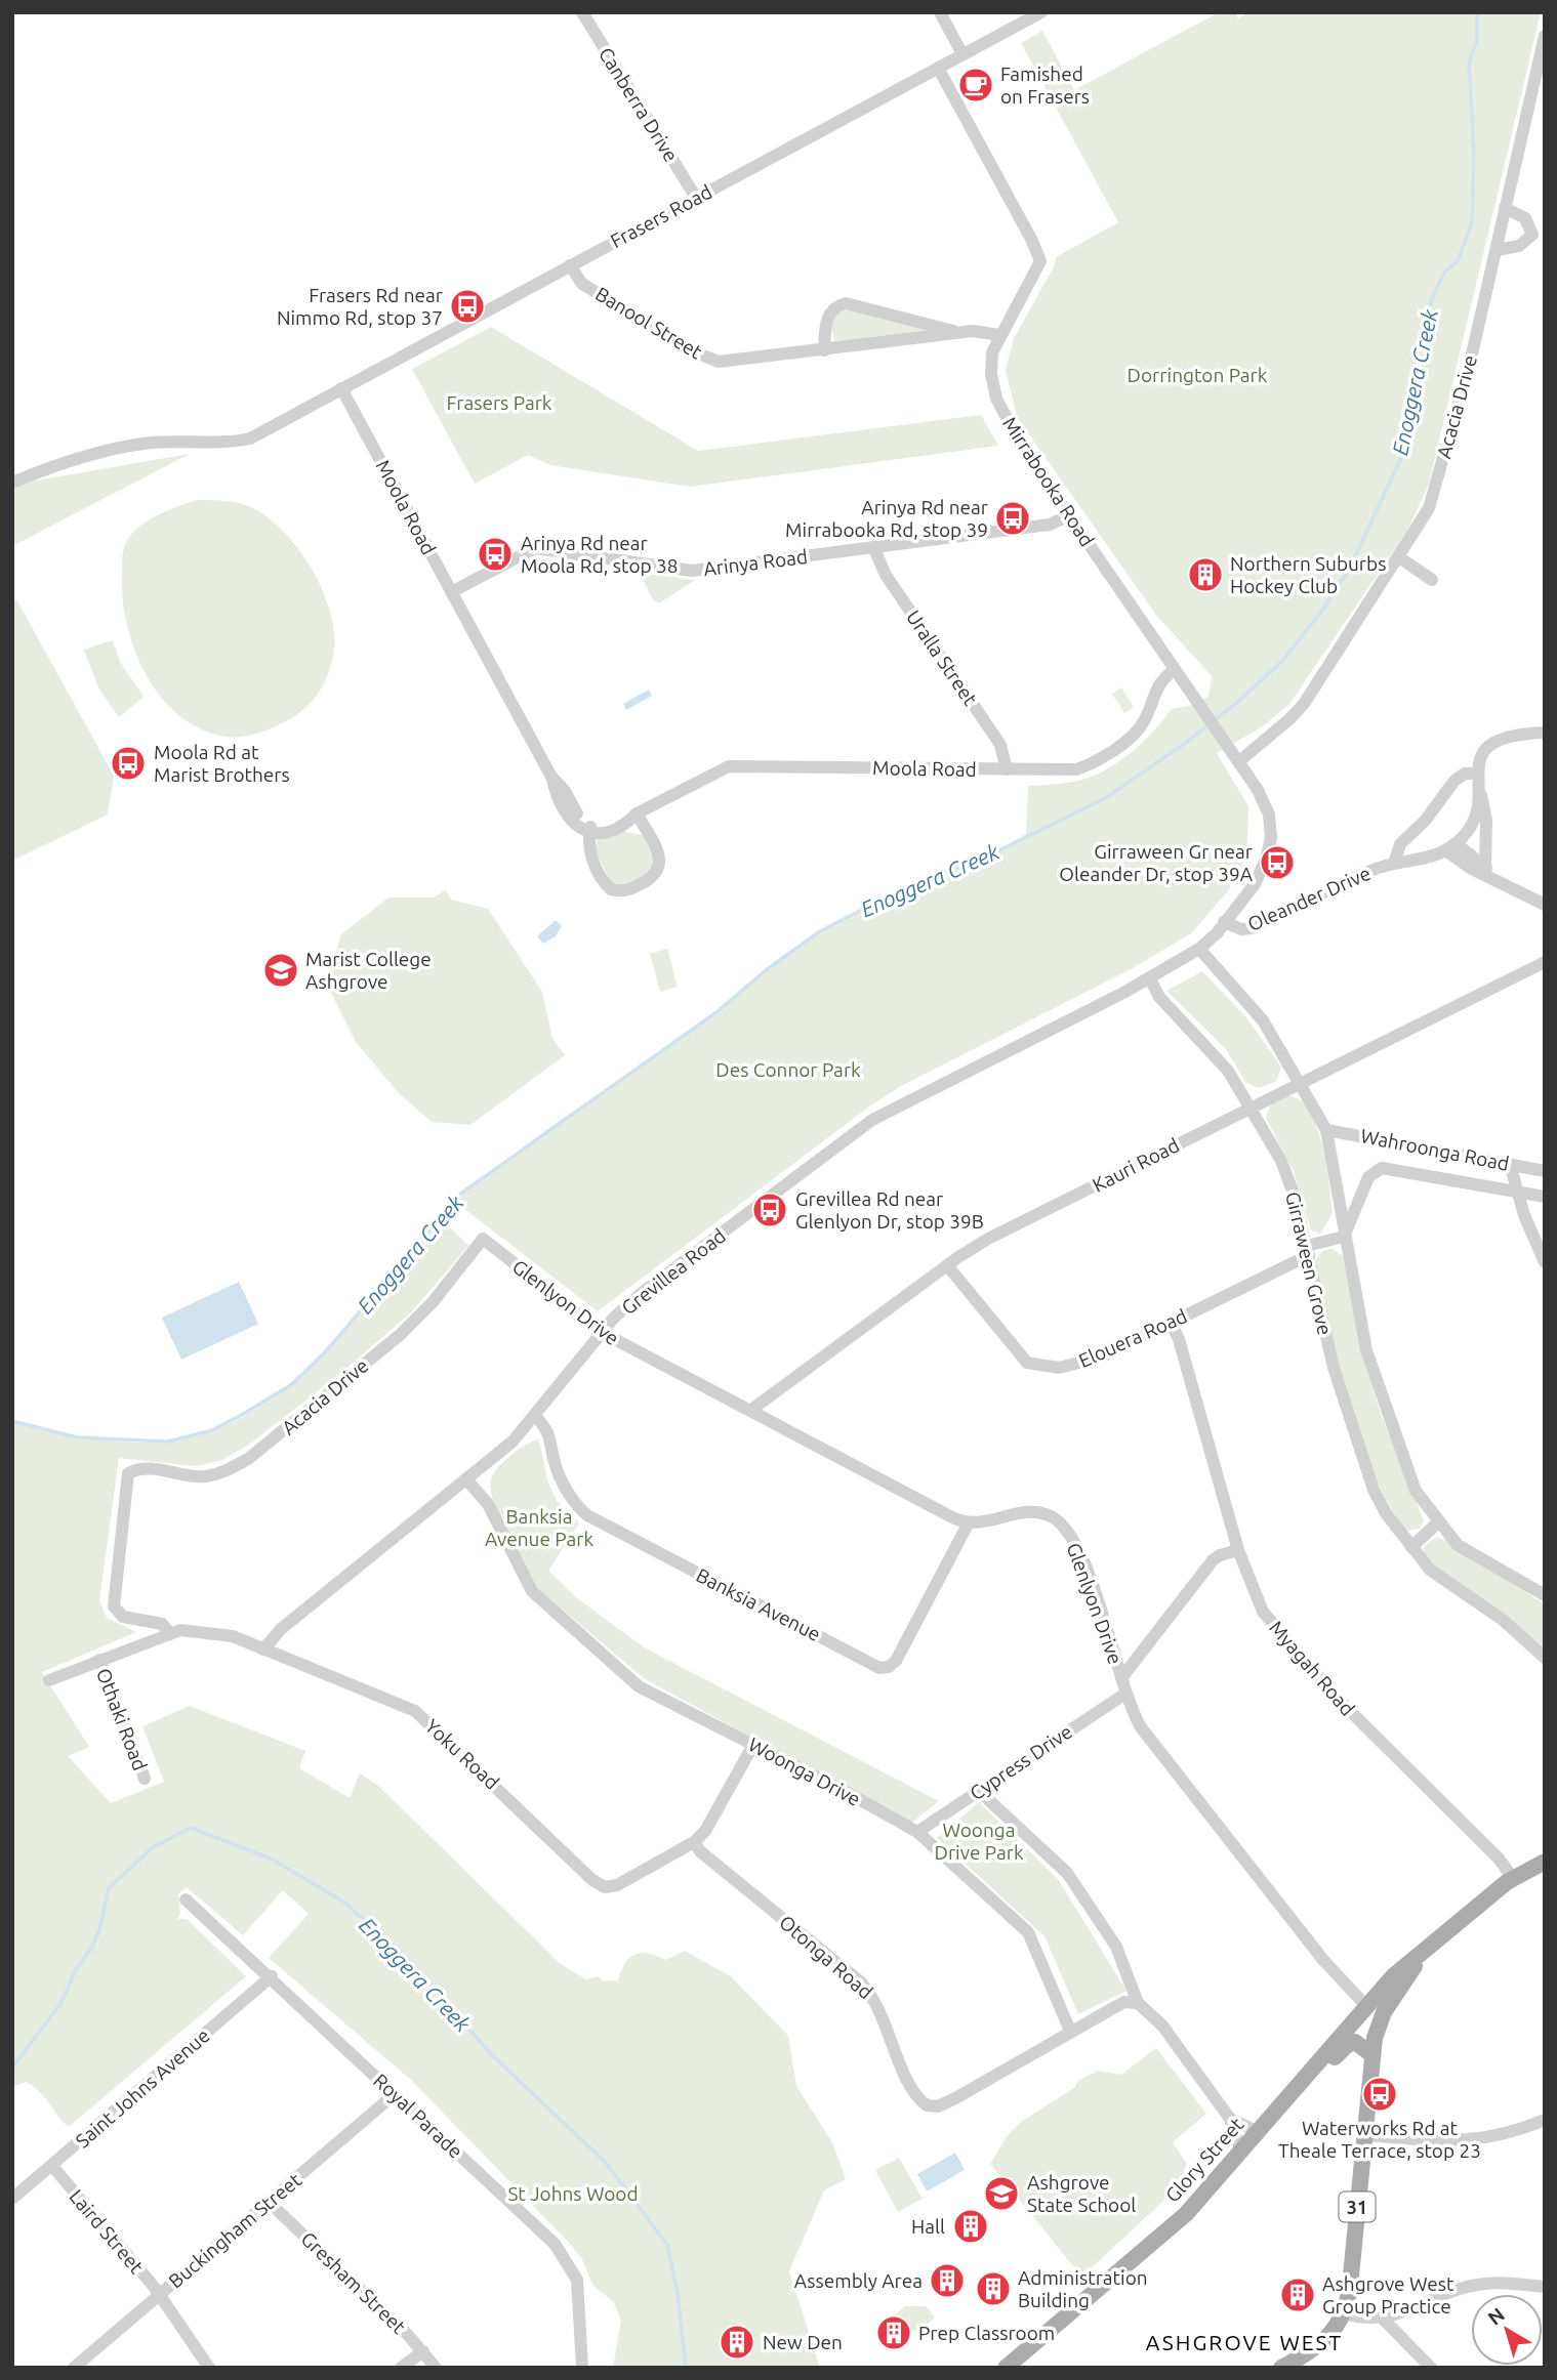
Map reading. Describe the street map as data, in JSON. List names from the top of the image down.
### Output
{
  "streets": {
    "main road": ["Glory Street", "31"],
    "street": [
      "Canberra Drive",
      "Frasers Road",
      "Banool Street",
      "Acacia Drive",
      "Mirrabooka Road",
      "Moola Road",
      "Arinya Road",
      "Uralla Street",
      "Oleander Drive",
      "Wahroonga Road",
      "Kauri Road",
      "Girraween Grove",
      "Grevillea Road",
      "Glenlyon Drive",
      "Elouera Road",
      "Banksia Avenue",
      "Myagah Road",
      "Othaki Road",
      "Yoku Road",
      "Cypress Drive",
      "Woonga Drive",
      "Otonga Road",
      "Saint Johns Avenue",
      "Royal Parade",
      "Buckingham Street",
      "Laird Street",
      "Gresham Street"
    ]
  },
  "crossings": [
    ["Canberra Drive", "Frasers Road"],
    ["Frasers Road", "Banool Street"],
    ["Frasers Road", "Mirrabooka Road"],
    ["Frasers Road", "Moola Road"],
    ["Banool Street", "Mirrabooka Road"],
    ["Acacia Drive", "Mirrabooka Road"],
    ["Acacia Drive", "Glenlyon Drive"],
    ["Acacia Drive", "Yoku Road"],
    ["Mirrabooka Road", "Moola Road"],
    ["Mirrabooka Road", "Arinya Road"],
    ["Moola Road", "Arinya Road"],
    ["Moola Road", "Uralla Street"],
    ["Arinya Road", "Uralla Street"],
    ["Wahroonga Road", "Girraween Grove"],
    ["Wahroonga Road", "Elouera Road"],
    ["Kauri Road", "Girraween Grove"],
    ["Kauri Road", "Glenlyon Drive"],
    ["Kauri Road", "Elouera Road"],
    ["Girraween Grove", "Grevillea Road"],
    ["Girraween Grove", "Elouera Road"],
    ["Grevillea Road", "Glenlyon Drive"],
    ["Grevillea Road", "Banksia Avenue"],
    ["Grevillea Road", "Yoku Road"],
    ["Grevillea Road", "Woonga Drive"],
    ["Glenlyon Drive", "Banksia Avenue"],
    ["Glenlyon Drive", "Cypress Drive"],
    ["Glenlyon Drive", "Glory Street"],
    ["Glenlyon Drive", "31"],
    ["Elouera Road", "Myagah Road"],
    ["Myagah Road", "31"],
    ["Othaki Road", "Yoku Road"],
    ["Yoku Road", "Woonga Drive"],
    ["Yoku Road", "Otonga Road"],
    ["Cypress Drive", "Woonga Drive"],
    ["Woonga Drive", "Otonga Road"],
    ["Saint Johns Avenue", "Royal Parade"],
    ["Saint Johns Avenue", "Laird Street"],
    ["Royal Parade", "Buckingham Street"],
    ["Glory Street", "31"],
    ["Buckingham Street", "Laird Street"],
    ["Buckingham Street", "Gresham Street"]
  ],
  "districts": ["ASHGROVE WEST"],
  "water": ["Enoggera Creek"],
  "parks": [
    "Dorrington Park",
    "Frasers Park",
    "Des Connor Park",
    "Banksia Avenue Park",
    "Woonga Drive Park",
    "St Johns Wood"
  ],
  "places": {
    "cafe": ["Famished on Frasers"],
    "bus stop": [
      "Frasers Rd near Nimmo Rd, stop 37",
      "Arinya Rd near Mirrabooka Rd, stop 39",
      "Arinya Rd near Moola Rd, stop 38",
      "Moola Rd at Marist Brothers",
      "Girraween Gr near Oleander Dr, stop 39A",
      "Grevillea Rd near Glenlyon Dr, stop 39B",
      "Waterworks Rd at Theale Terrace, stop 23"
    ],
    "building": [
      "Northern Suburbs Hockey Club",
      "Hall",
      "Assembly Area",
      "Administration Building",
      "Ashgrove West Group Practice",
      "Prep Classroom",
      "New Den"
    ],
    "school or university": ["Marist College Ashgrove", "Ashgrove State School"]
  },
  "north": "top left"
}
